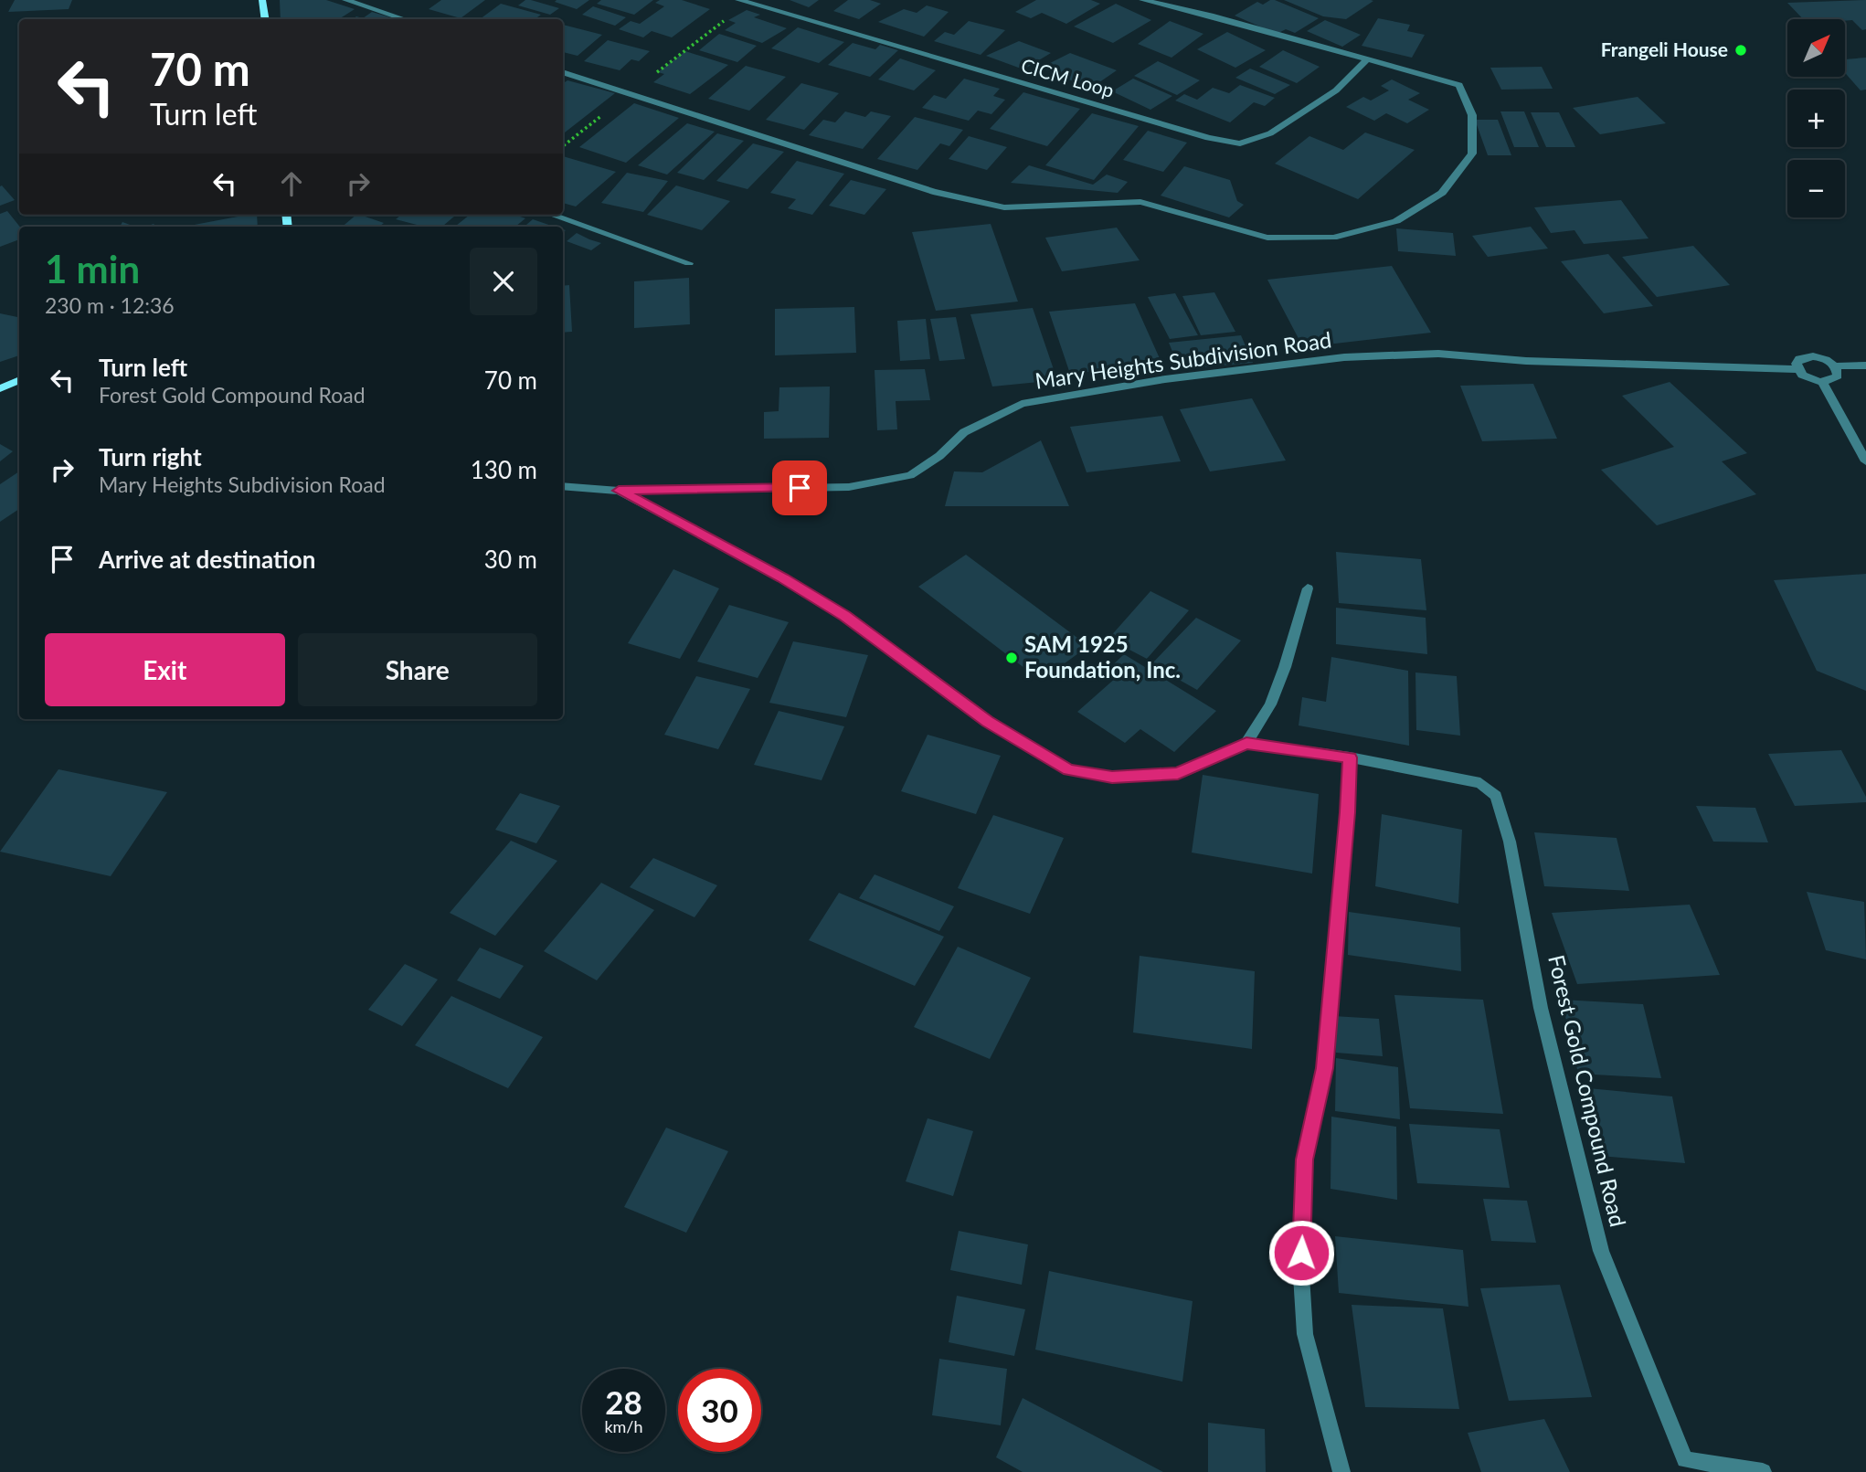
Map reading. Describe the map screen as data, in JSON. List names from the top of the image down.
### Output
{
  "streets": {
    "street": ["CICM Loop", "Mary Heights Subdivision Road", "Forest Gold Compound Road"]
  },
  "places": ["Frangeli House", "SAM 1925 Foundation, Inc."],
  "north": "top right",
  "page": {
    "map_buttons": ["+", "−"],
    "turn": ["70 m", "Turn left"],
    "heading": ["1 min", "230 m · 12:36"],
    "list": [
      {
        "name": "Turn left",
        "note": "Forest Gold Compound Road",
        "value": "70 m"
      },
      {
        "name": "Turn right",
        "note": "Mary Heights Subdivision Road",
        "value": "130 m"
      },
      {
        "name": "Arrive at destination",
        "value": "30 m"
      }
    ],
    "buttons": ["Exit", "Share"],
    "speed": "28 km/h",
    "limit": "30"
  }
}
